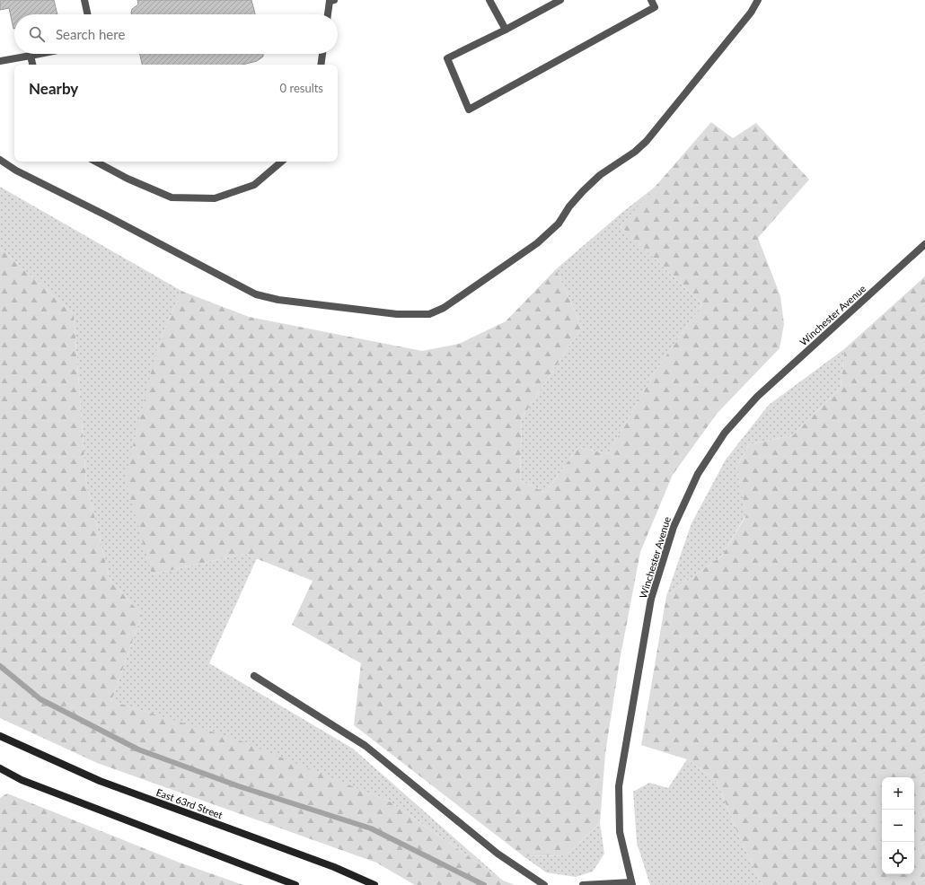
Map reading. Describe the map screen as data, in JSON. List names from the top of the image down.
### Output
{
  "streets": {
    "main road": ["East 63rd Street"],
    "street": ["Winchester Avenue"]
  },
  "page": {
    "search": "Search here",
    "heading": ["Nearby", "0 results"],
    "map_buttons": ["+", "−"]
  }
}
